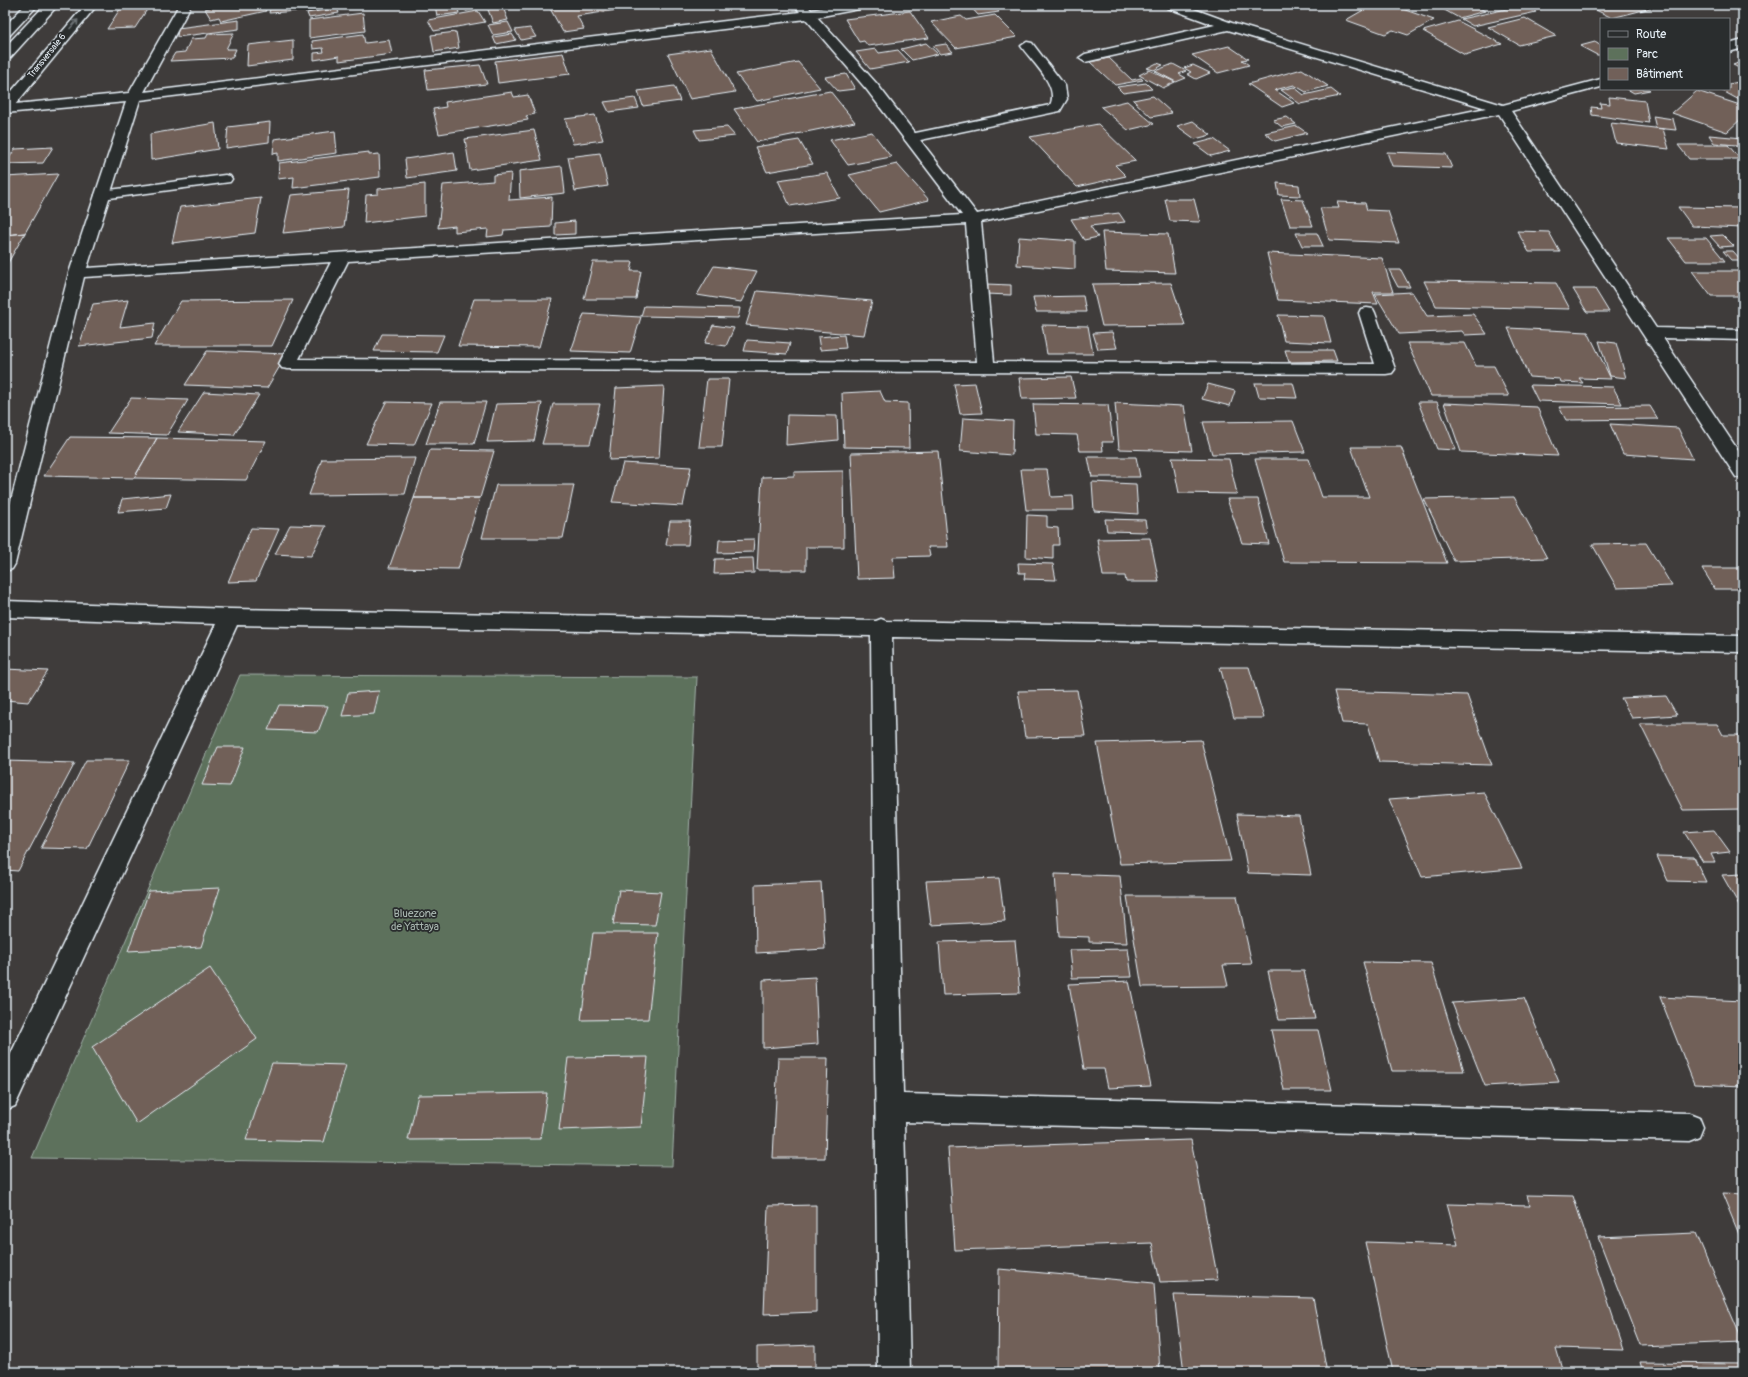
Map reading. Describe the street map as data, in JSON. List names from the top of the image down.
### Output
{
  "streets": {
    "street": ["Transversale 6"]
  },
  "parks": ["Bluezone de Yattaya"],
  "legend": ["Route", "Parc", "Bâtiment"]
}
